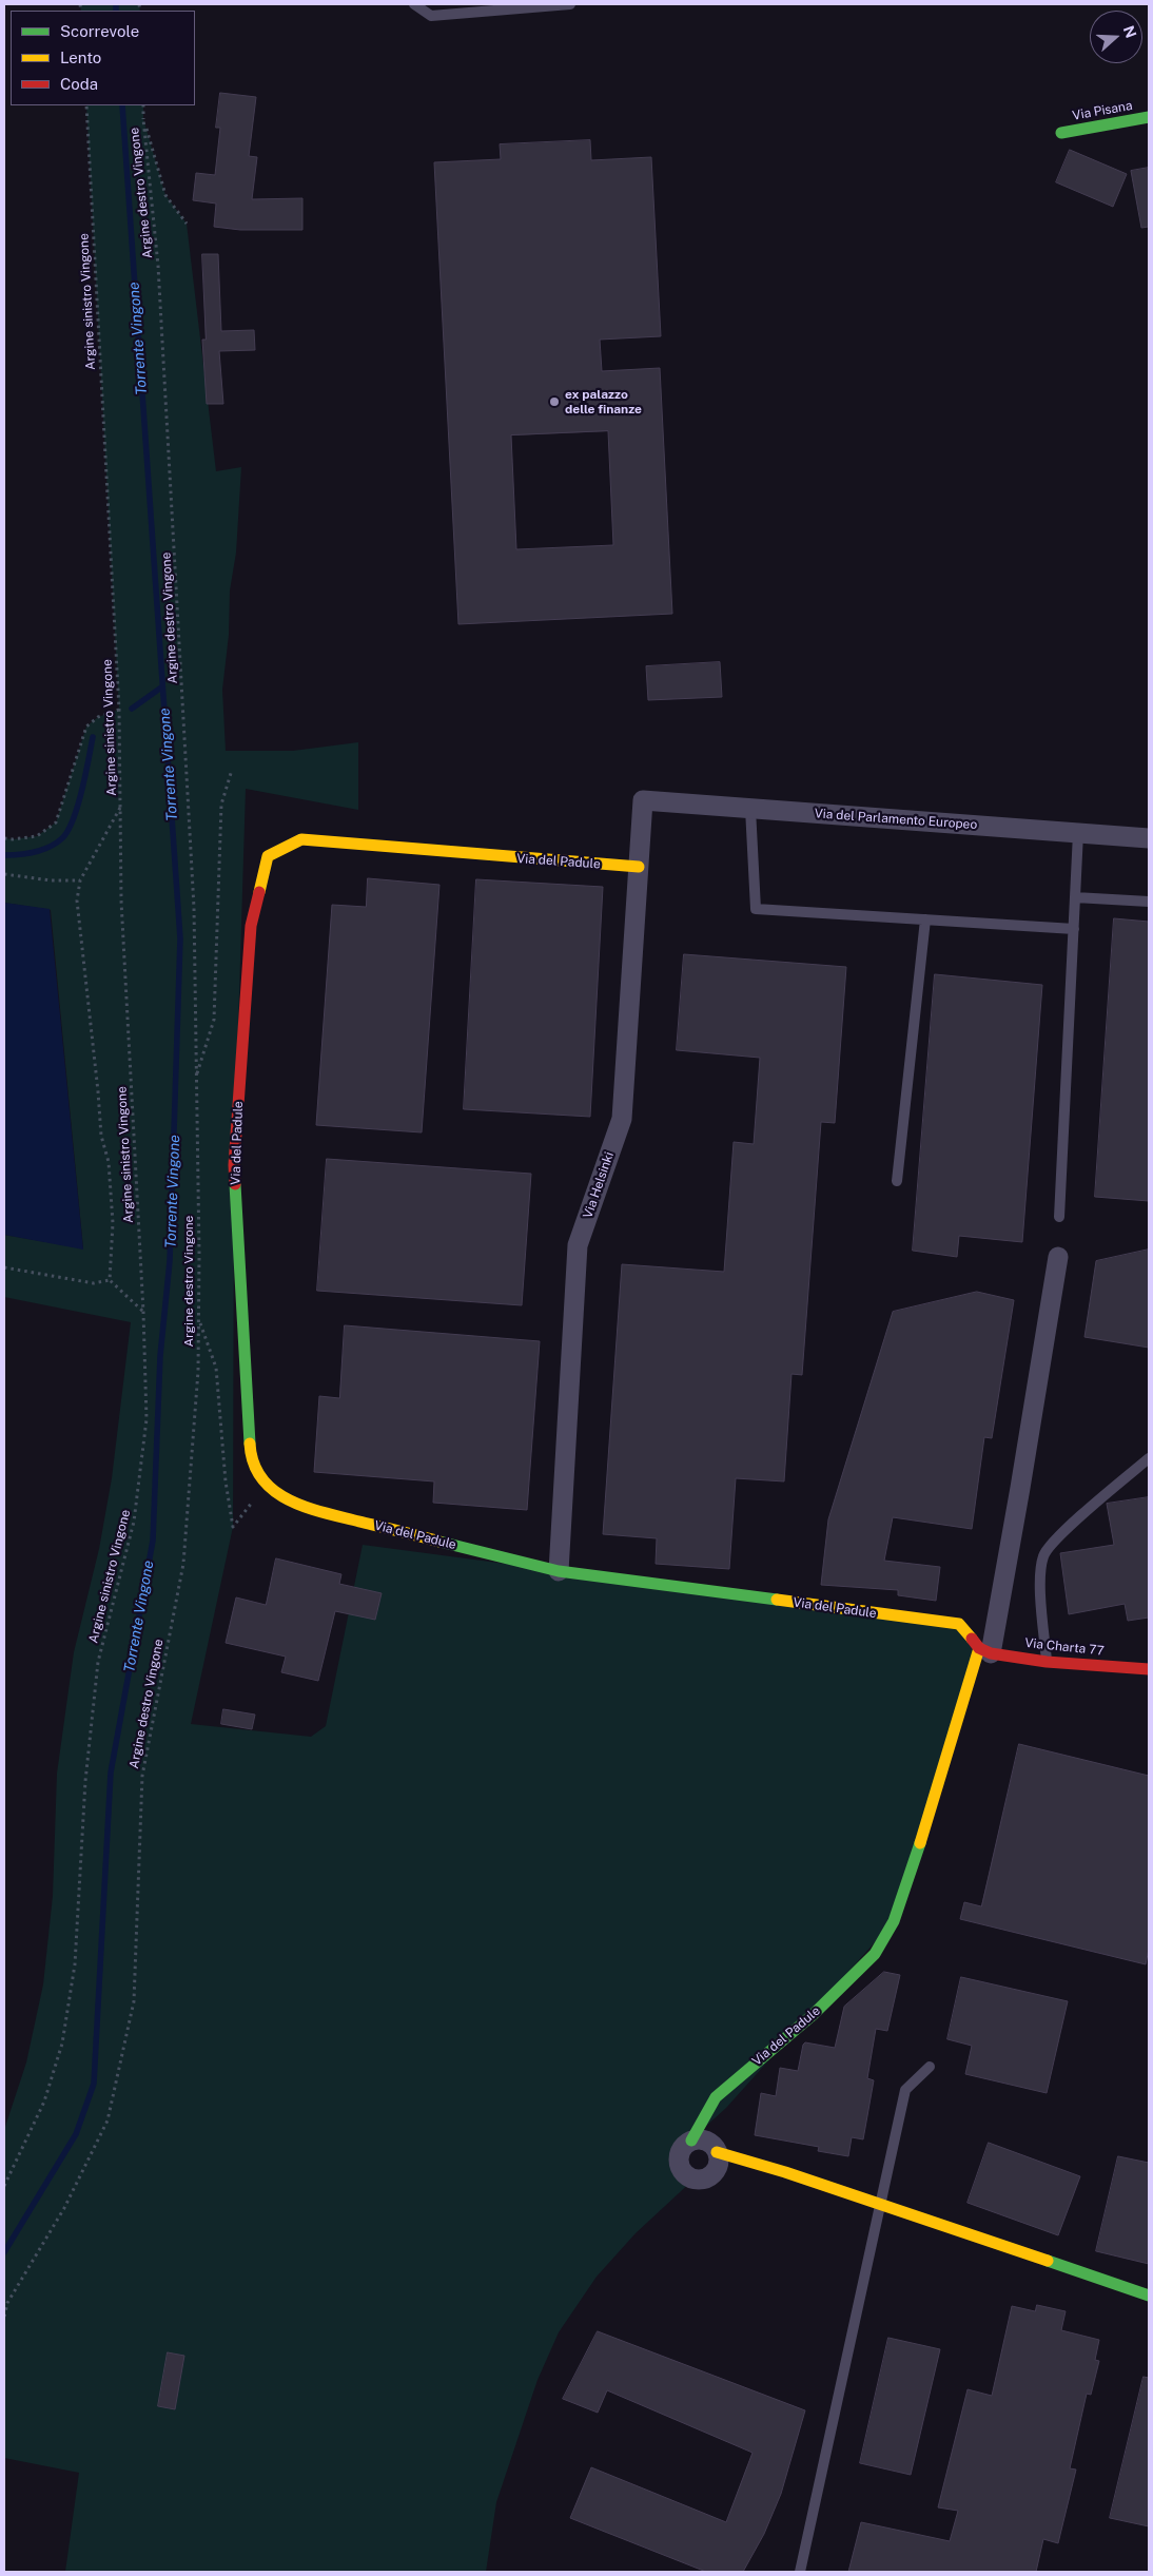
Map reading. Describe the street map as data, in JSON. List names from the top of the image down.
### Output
{
  "streets": {
    "street": [
      "Via Pisana",
      "Via del Parlamento Europeo",
      "Via del Padule",
      "Via Helsinki",
      "Via Charta 77"
    ],
    "path": ["Argine destro Vingone", "Argine sinistro Vingone"]
  },
  "crossings": [
    ["Via del Parlamento Europeo", "Via Helsinki"],
    ["Via del Padule", "Via Helsinki"],
    ["Via del Padule", "Via Charta 77"]
  ],
  "water": ["Torrente Vingone"],
  "places": ["ex palazzo delle finanze"],
  "legend": ["Scorrevole", "Lento", "Coda"],
  "north": "right"
}
